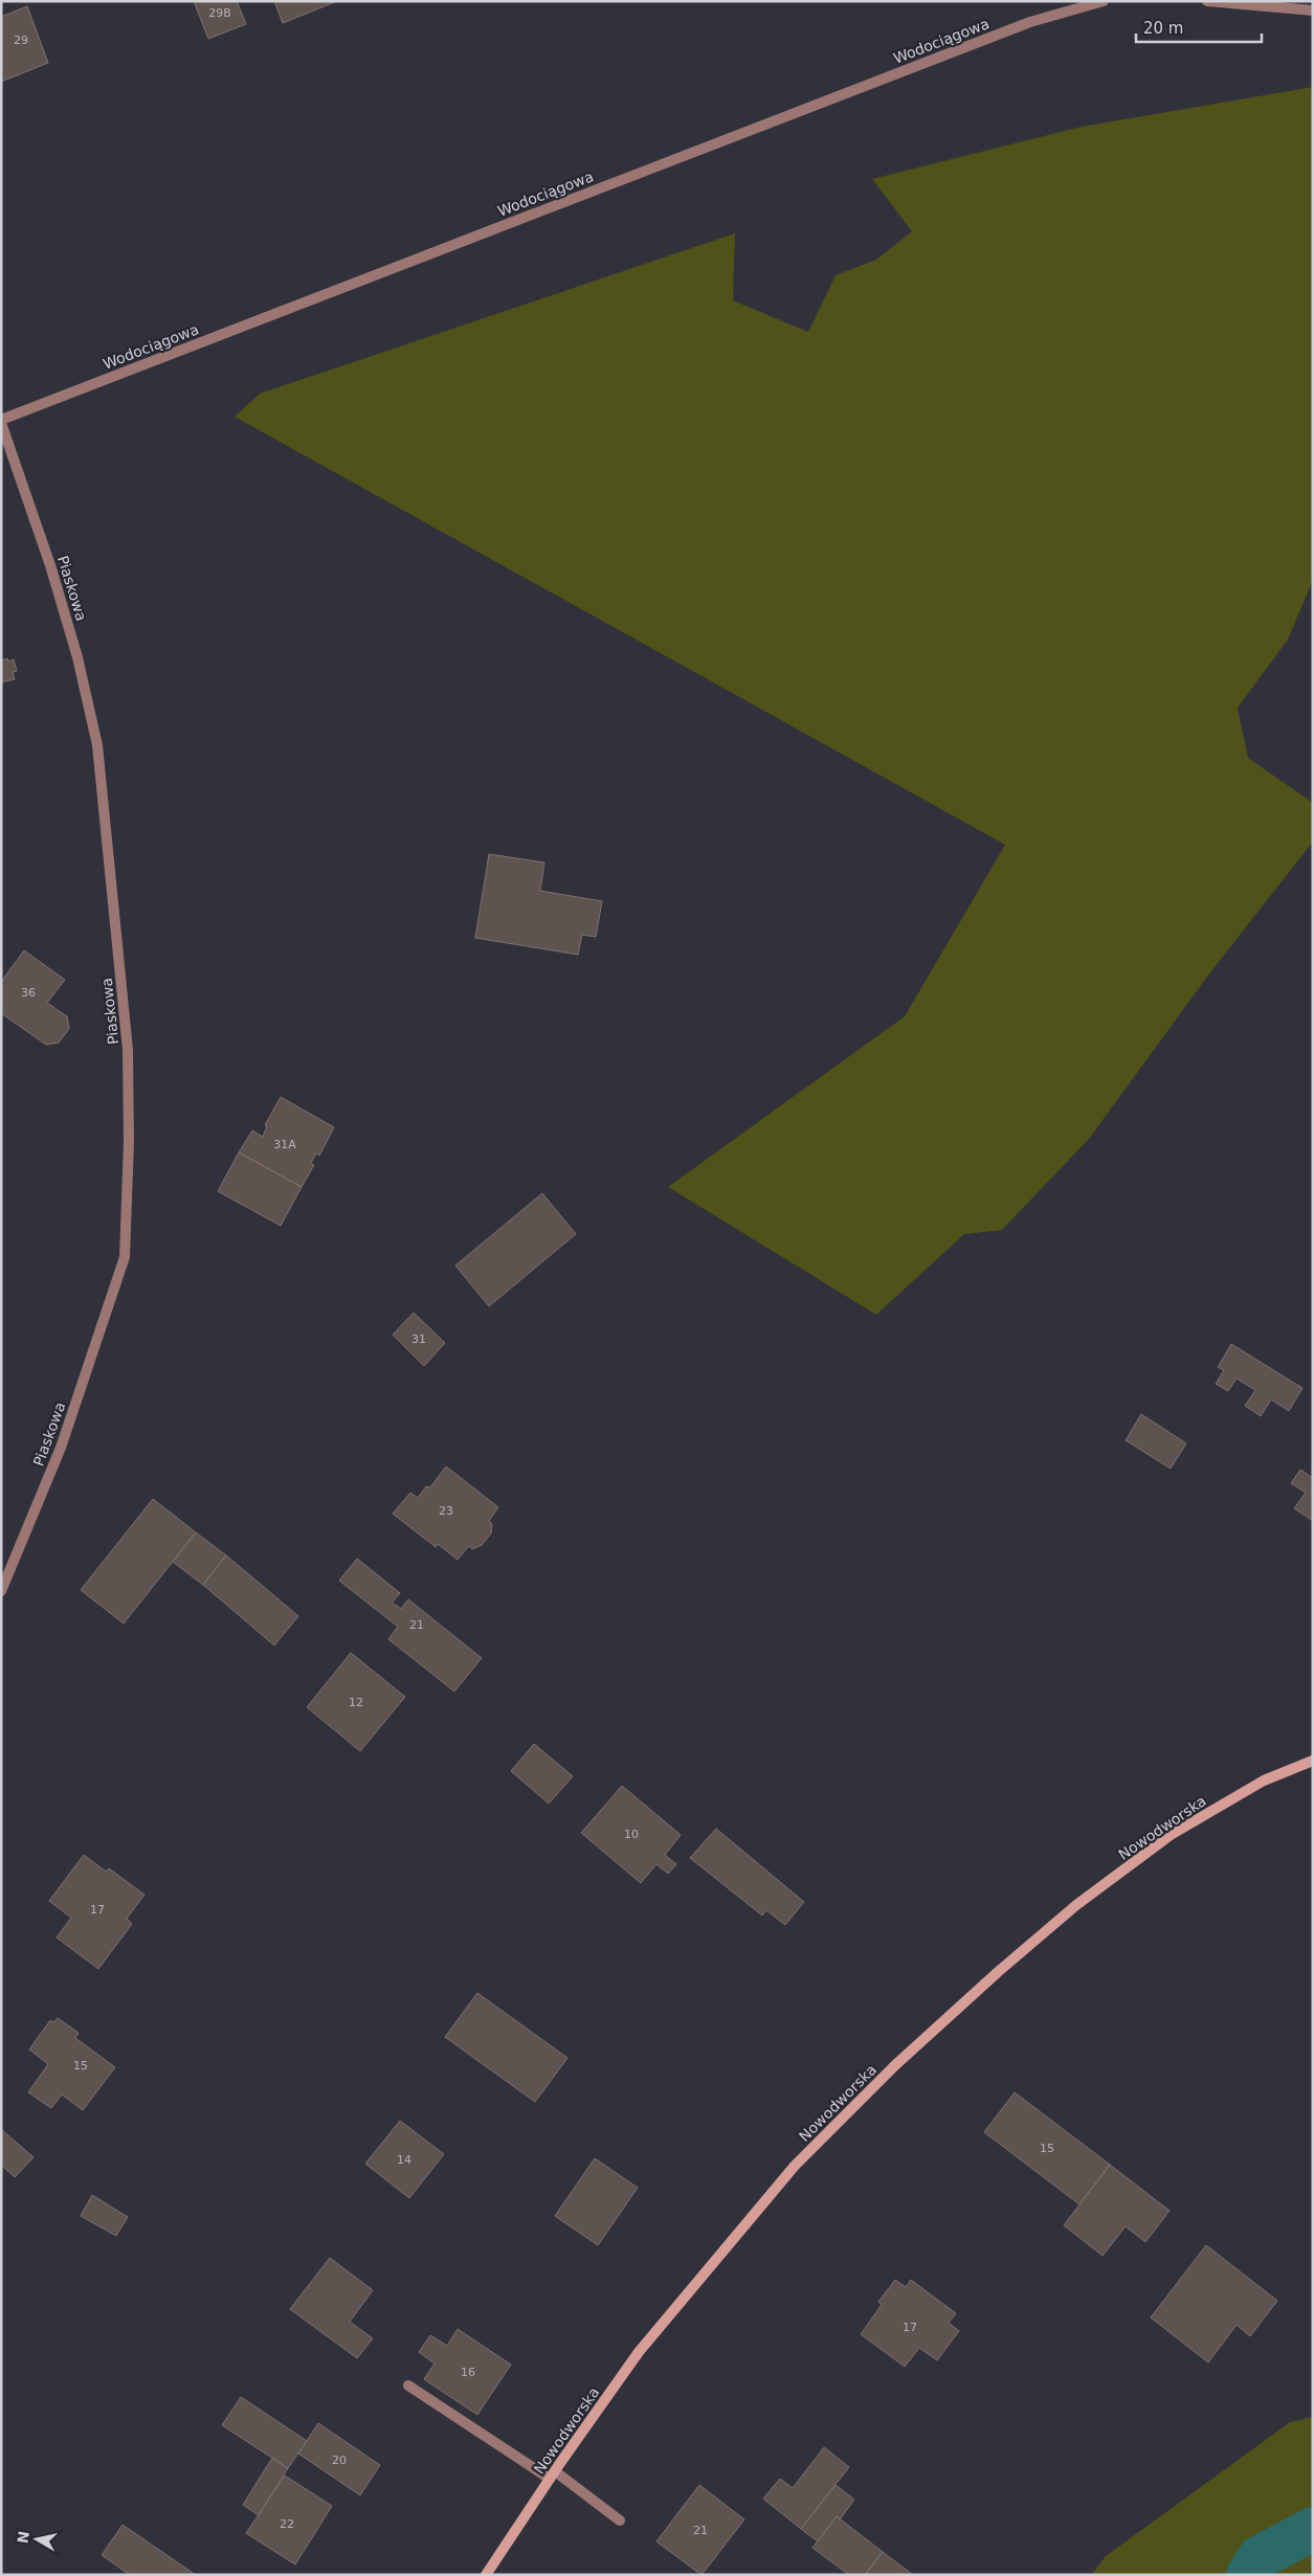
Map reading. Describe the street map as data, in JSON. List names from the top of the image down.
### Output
{
  "streets": {
    "main road": ["Nowodworska"],
    "street": ["Wodociągowa", "Piaskowa"]
  },
  "crossings": [
    ["Wodociągowa", "Piaskowa"]
  ],
  "house_numbers": [
    "29B",
    "29",
    "36",
    "31A",
    "31",
    "23",
    "21",
    "12",
    "10",
    "17",
    "15",
    "15",
    "14",
    "17",
    "16",
    "20",
    "22",
    "21"
  ],
  "scale_bar": "20 m",
  "north": "left"
}
